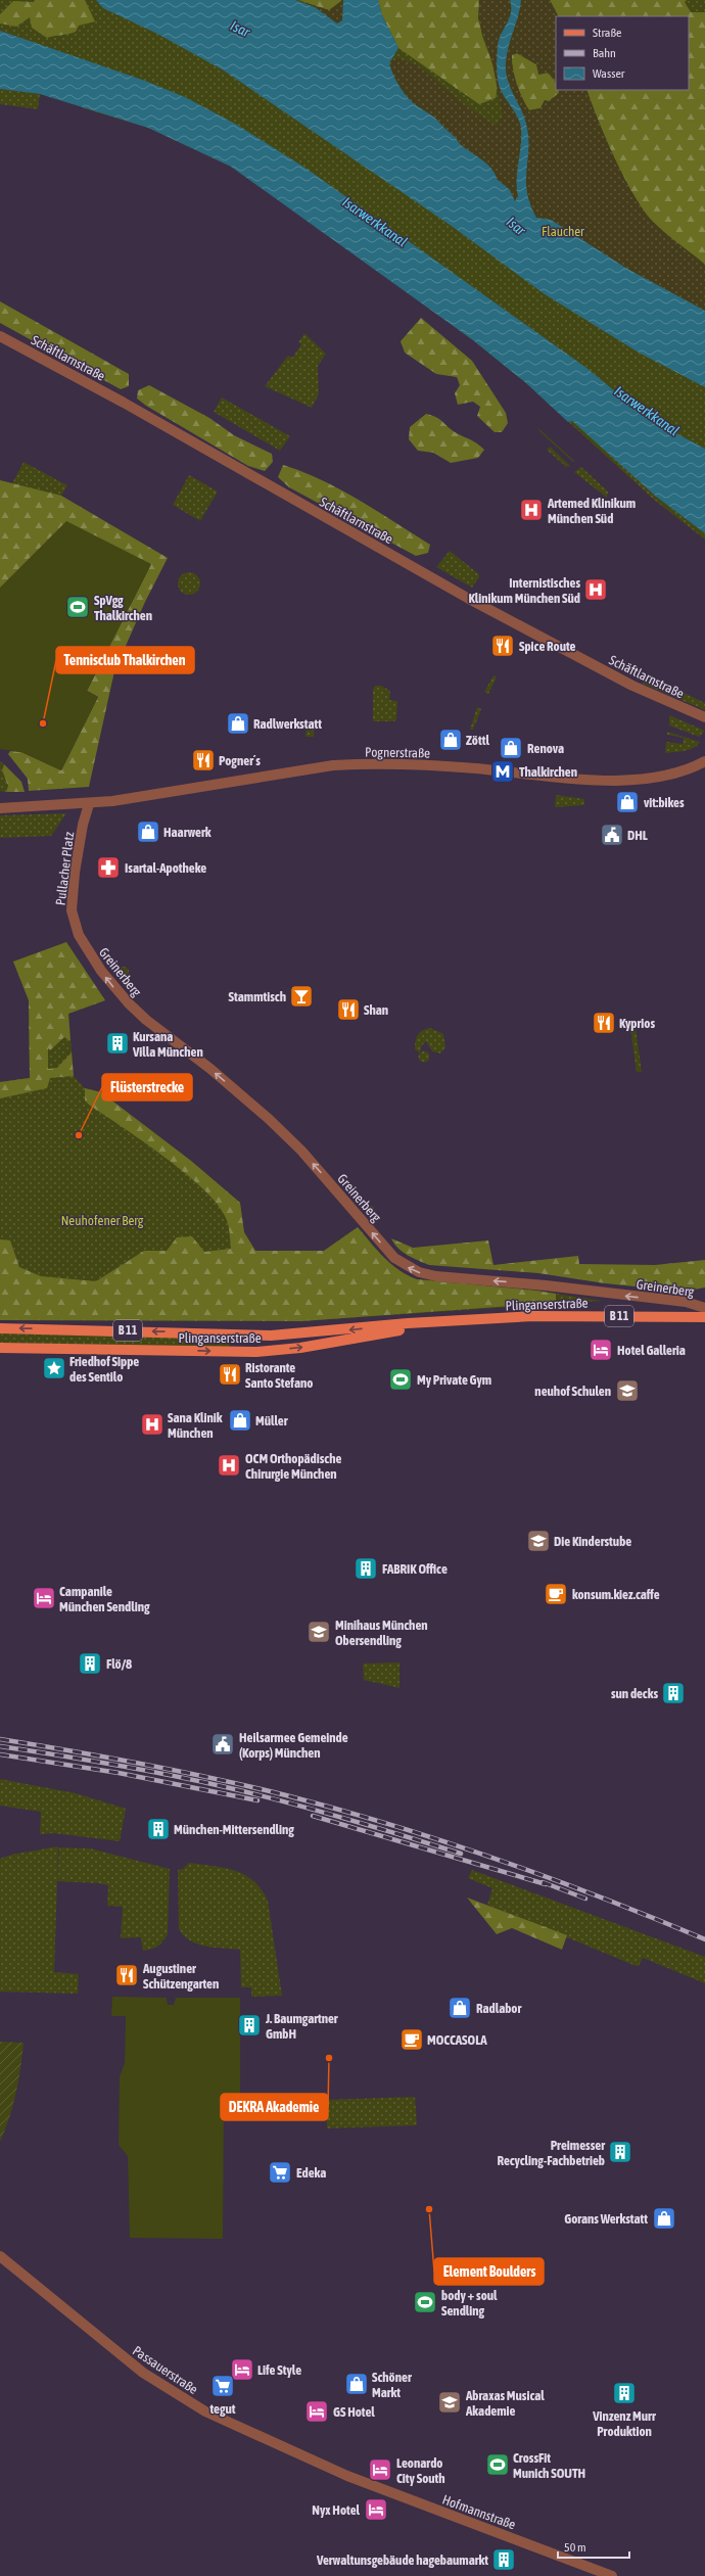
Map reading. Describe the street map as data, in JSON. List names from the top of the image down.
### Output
{
  "streets": {
    "main road": ["Plinganserstraße", "B 11"],
    "street": [
      "Schäftlarnstraße",
      "Pognerstraße",
      "Pullacher Platz",
      "Greinerberg",
      "Passauerstraße",
      "Hofmannstraße"
    ]
  },
  "crossings": [
    ["Pognerstraße", "Pullacher Platz"],
    ["Pullacher Platz", "Greinerberg"],
    ["Passauerstraße", "Hofmannstraße"]
  ],
  "one_way": ["Greinerberg"],
  "water": ["Isar", "Isarwerkkanal"],
  "parks": ["Flaucher", "Neuhofener Berg"],
  "places": {
    "hospital": [
      "Artemed Klinikum München Süd",
      "Internistisches Klinikum München Süd",
      "Sana Klinik München",
      "OCM Orthopädische Chirurgie München"
    ],
    "sports": [
      "SpVgg Thalkirchen",
      "My Private Gym",
      "body + soul Sendling",
      "CrossFit Munich SOUTH"
    ],
    "restaurant": [
      "Spice Route",
      "Pogner´s",
      "Shan",
      "Kyprios",
      "Ristorante Santo Stefano",
      "Augustiner Schützengarten"
    ],
    "other": [
      "Tennisclub Thalkirchen",
      "Flüsterstrecke",
      "DEKRA Akademie",
      "Element Boulders"
    ],
    "shop": [
      "Radlwerkstatt",
      "Zöttl",
      "Renova",
      "vit:bikes",
      "Haarwerk",
      "Müller",
      "Radlabor",
      "Gorans Werkstatt",
      "Schöner Markt"
    ],
    "metro station": ["Thalkirchen"],
    "public building": ["DHL", "Heilsarmee Gemeinde (Korps) München"],
    "pharmacy": ["Isartal-Apotheke"],
    "bar": ["Stammtisch"],
    "building": [
      "Kursana Villa München",
      "FABRIK Office",
      "Flö/8",
      "sun decks",
      "München-Mittersendling",
      "J. Baumgartner GmbH",
      "Preimesser Recycling-Fachbetrieb",
      "Vinzenz Murr Produktion",
      "Verwaltunsgebäude hagebaumarkt"
    ],
    "hotel": [
      "Hotel Galleria",
      "Campanile München Sendling",
      "Life Style",
      "GS Hotel",
      "Leonardo City South",
      "Nyx Hotel"
    ],
    "place": ["Friedhof Sippe des Sentilo"],
    "school or university": [
      "neuhof Schulen",
      "Die Kinderstube",
      "Minihaus München Obersendling",
      "Abraxas Musical Akademie"
    ],
    "cafe": ["konsum.kiez.caffe", "MOCCASOLA"],
    "supermarket": ["Edeka", "tegut"]
  },
  "legend": ["Straße", "Bahn", "Wasser"],
  "scale_bar": "50 m"
}
